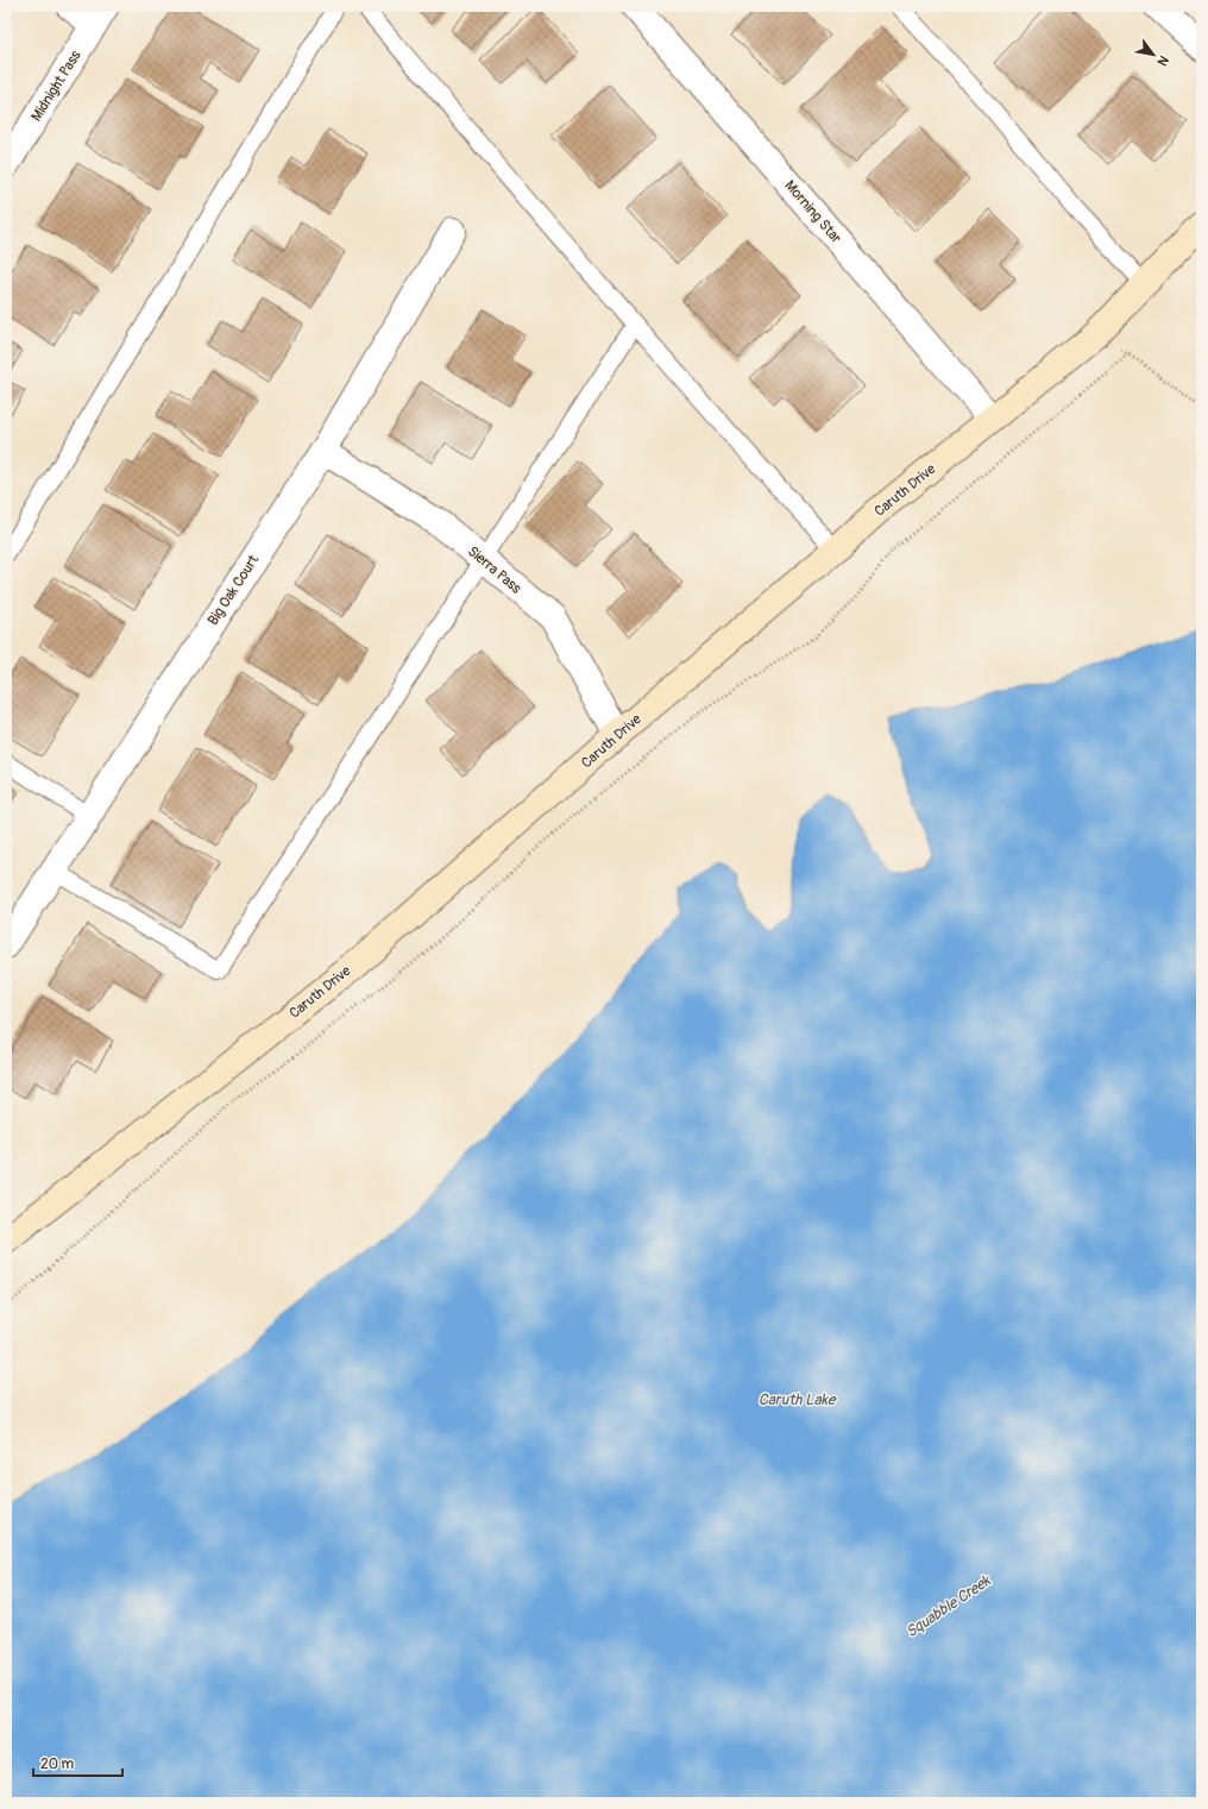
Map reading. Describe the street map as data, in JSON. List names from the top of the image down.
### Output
{
  "streets": {
    "street": [
      "Midnight Pass",
      "Morning Star",
      "Caruth Drive",
      "Sierra Pass",
      "Big Oak Court"
    ]
  },
  "crossings": [
    ["Morning Star", "Caruth Drive"],
    ["Caruth Drive", "Sierra Pass"],
    ["Sierra Pass", "Big Oak Court"]
  ],
  "water": ["Caruth Lake", "Squabble Creek"],
  "scale_bar": "20 m",
  "north": "bottom right"
}
